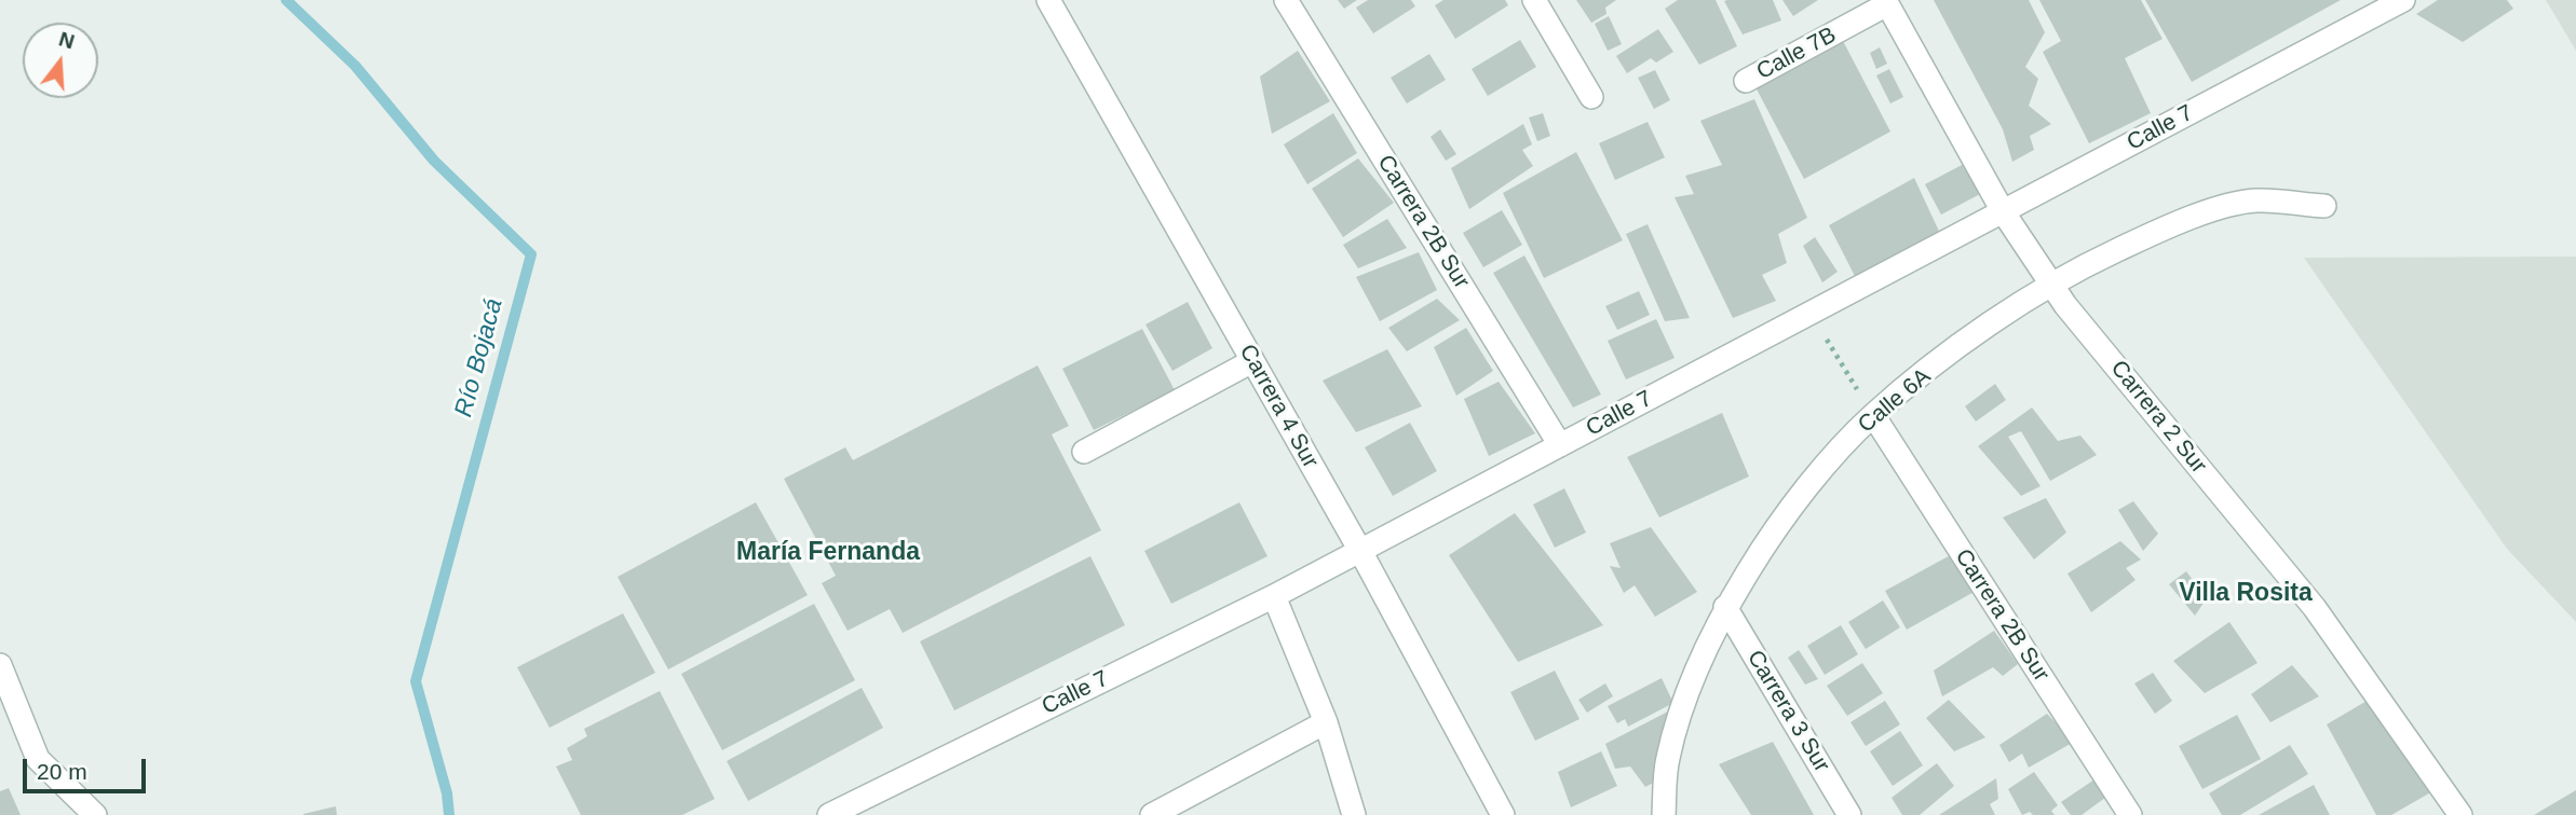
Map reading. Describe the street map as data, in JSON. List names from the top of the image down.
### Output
{
  "streets": {
    "street": [
      "Calle 7B",
      "Calle 7",
      "Carrera 2B Sur",
      "Calle 6A",
      "Carrera 4 Sur",
      "Carrera 2 Sur",
      "Carrera 3 Sur"
    ]
  },
  "crossings": [
    ["Calle 7B", "Carrera 2 Sur"],
    ["Calle 7", "Carrera 2B Sur"],
    ["Calle 7", "Carrera 4 Sur"],
    ["Calle 7", "Carrera 2 Sur"],
    ["Carrera 2B Sur", "Calle 6A"],
    ["Calle 6A", "Carrera 2 Sur"],
    ["Calle 6A", "Carrera 3 Sur"]
  ],
  "districts": ["María Fernanda", "Villa Rosita"],
  "water": ["Río Bojacá"],
  "scale_bar": "20 m",
  "north": "top"
}
